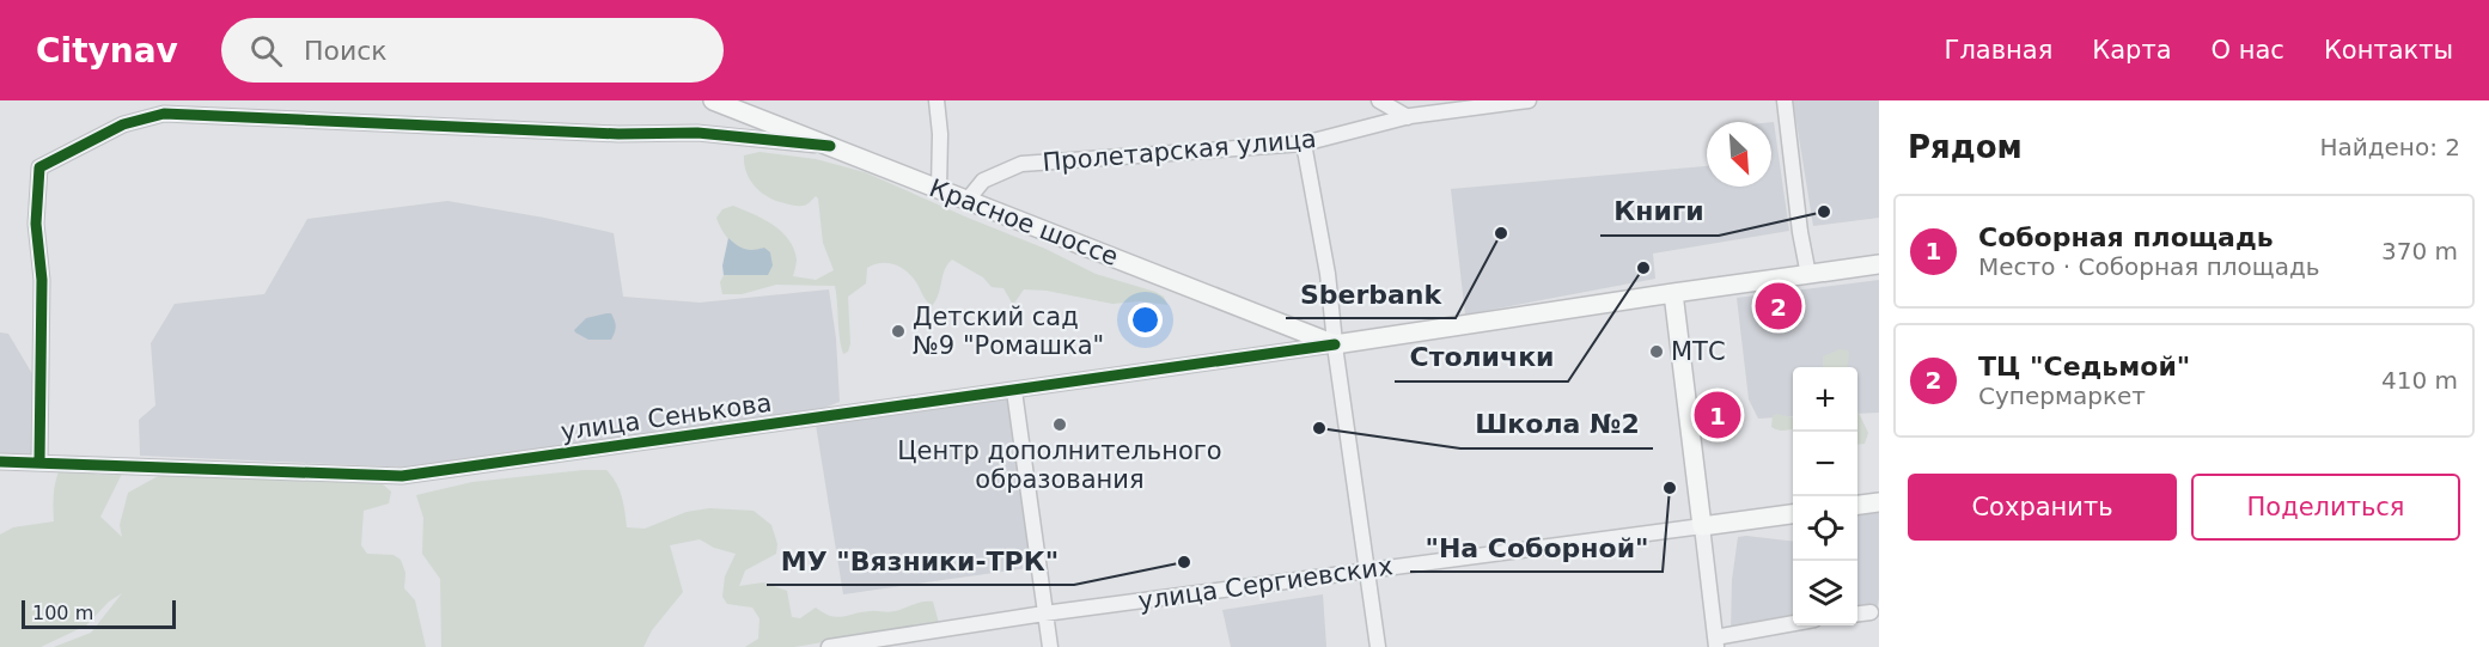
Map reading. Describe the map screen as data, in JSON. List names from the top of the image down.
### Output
{
  "streets": {
    "main road": ["Красное шоссе"],
    "street": ["Пролетарская улица", "улица Сенькова", "улица Сергиевских"]
  },
  "crossings": [
    ["Пролетарская улица", "Красное шоссе"],
    ["Красное шоссе", "улица Сенькова"]
  ],
  "places": [
    "Книги",
    "Sberbank",
    "Столички",
    "Детский сад №9 \"Ромашка\"",
    "МТС",
    "Центр дополнительного образования",
    "Школа №2",
    "\"На Соборной\"",
    "МУ \"Вязники-ТРК\""
  ],
  "scale_bar": "100 m",
  "north": "bottom right",
  "page": {
    "header": "Citynav",
    "search": "Поиск",
    "nav": [
      "Главная",
      "Карта",
      "О нас",
      "Контакты"
    ],
    "heading": ["Рядом", "Найдено: 2"],
    "list": [
      {
        "mark": "1",
        "name": "Соборная площадь",
        "note": "Место · Соборная площадь",
        "value": "370 m"
      },
      {
        "mark": "2",
        "name": "ТЦ \"Седьмой\"",
        "note": "Супермаркет",
        "value": "410 m"
      }
    ],
    "pins": ["2", "1"],
    "map_buttons": ["+", "−"],
    "buttons": ["Сохранить", "Поделиться"],
    "scale": "100 m"
  }
}
